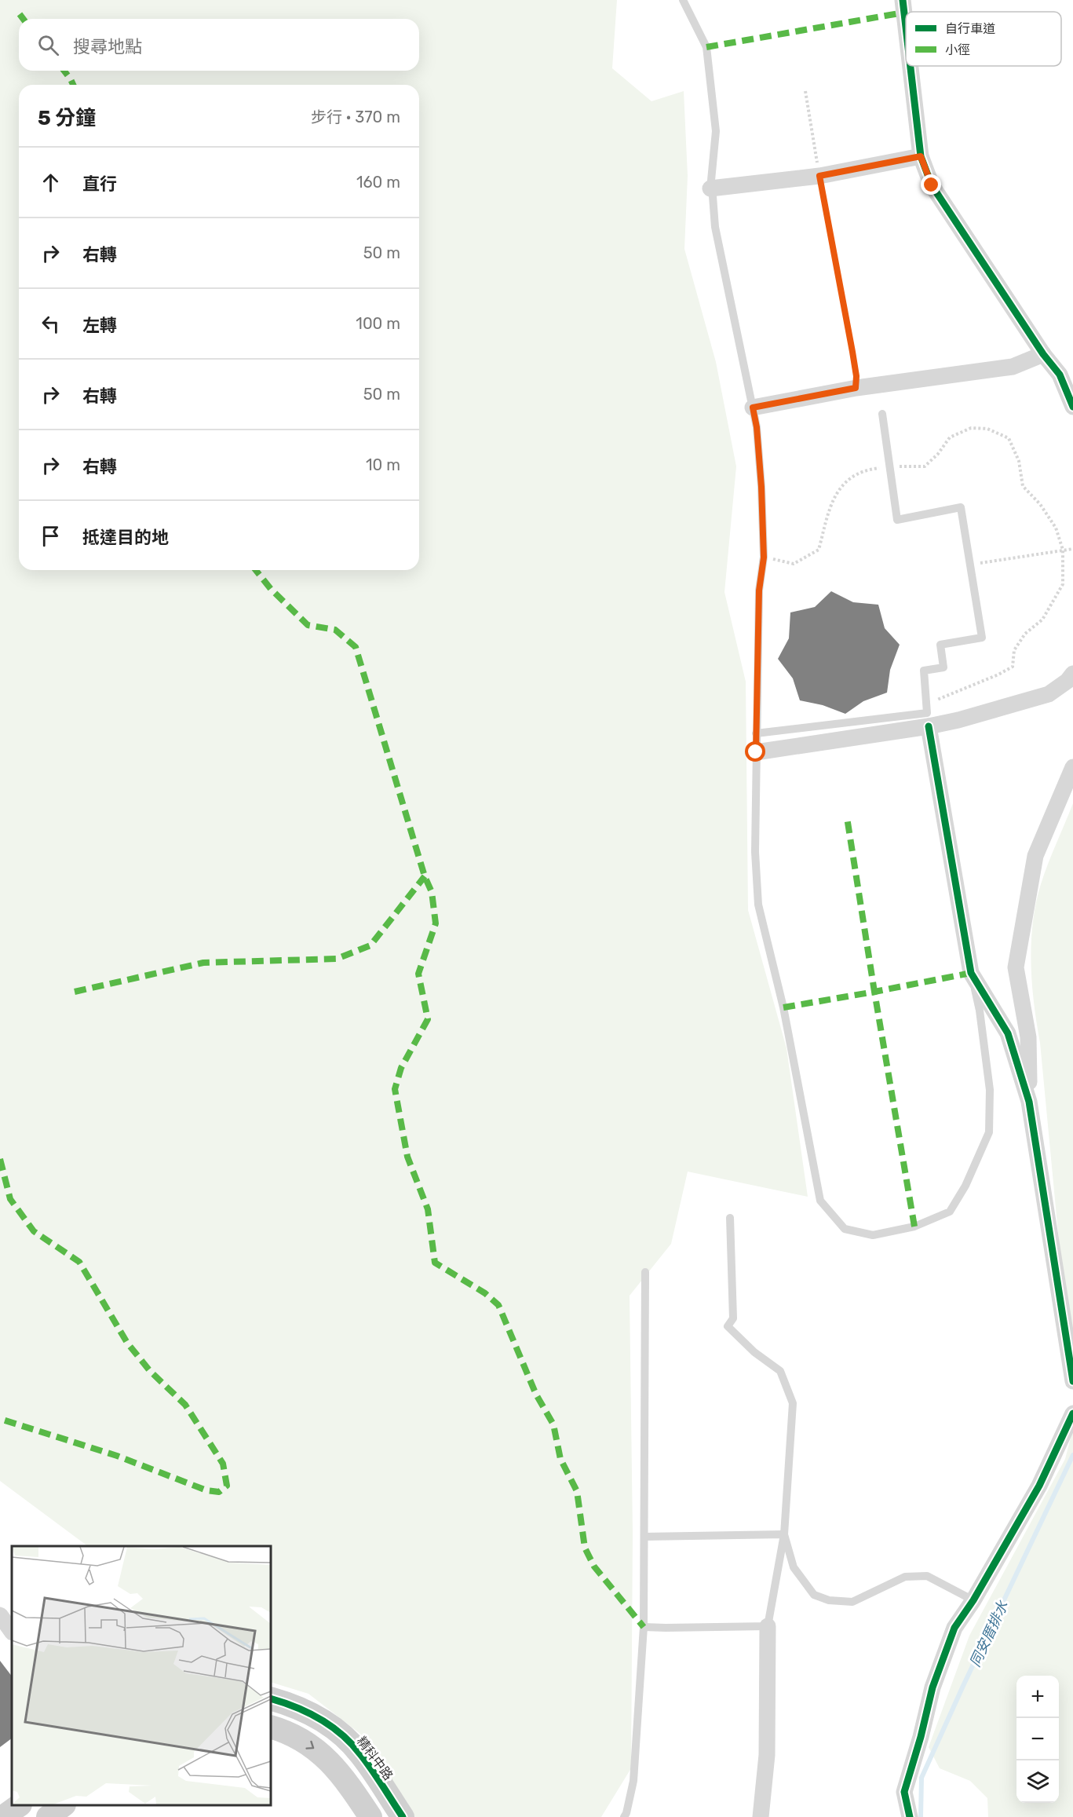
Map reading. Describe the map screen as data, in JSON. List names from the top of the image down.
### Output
{
  "streets": {
    "street": ["精科中路"]
  },
  "water": ["同安厝排水"],
  "legend": ["自行車道", "小徑"],
  "page": {
    "search": "搜尋地點",
    "heading": ["5 分鐘", "步行 · 370 m"],
    "list": [
      ["直行", "160 m"],
      ["右轉", "50 m"],
      ["左轉", "100 m"],
      ["右轉", "50 m"],
      ["右轉", "10 m"],
      "抵達目的地"
    ],
    "map_buttons": ["+", "−"]
  }
}
